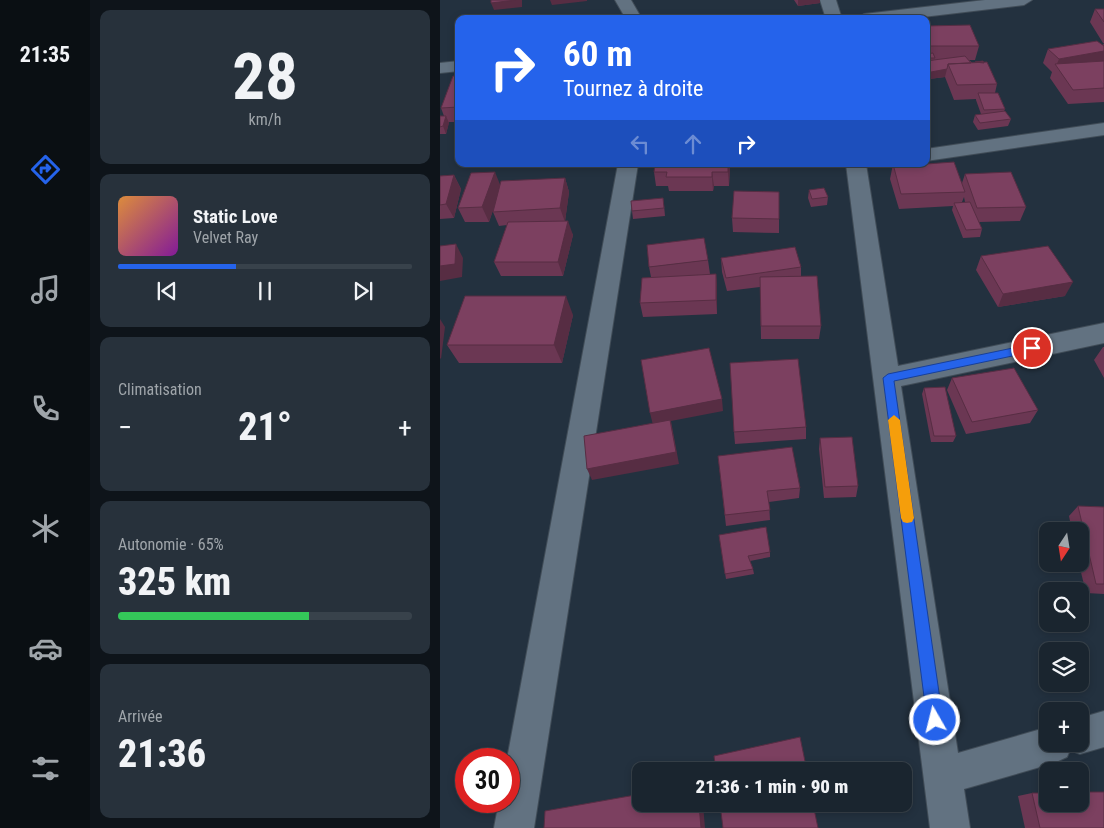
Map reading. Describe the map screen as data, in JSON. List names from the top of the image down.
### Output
{
  "north": "bottom",
  "page": {
    "tabs": "21:35",
    "tile": [
      ["28", "km/h"],
      "Climatisation",
      ["Autonomie · 65%", "325 km"],
      ["Arrivée", "21:36"]
    ],
    "turn": ["60 m", "Tournez à droite"],
    "song": ["Static Love", "Velvet Ray"],
    "heat": ["−", "21°", "+"],
    "map_buttons": ["+", "−"],
    "limit": "30",
    "trip": "21:36 · 1 min · 90 m"
  }
}
